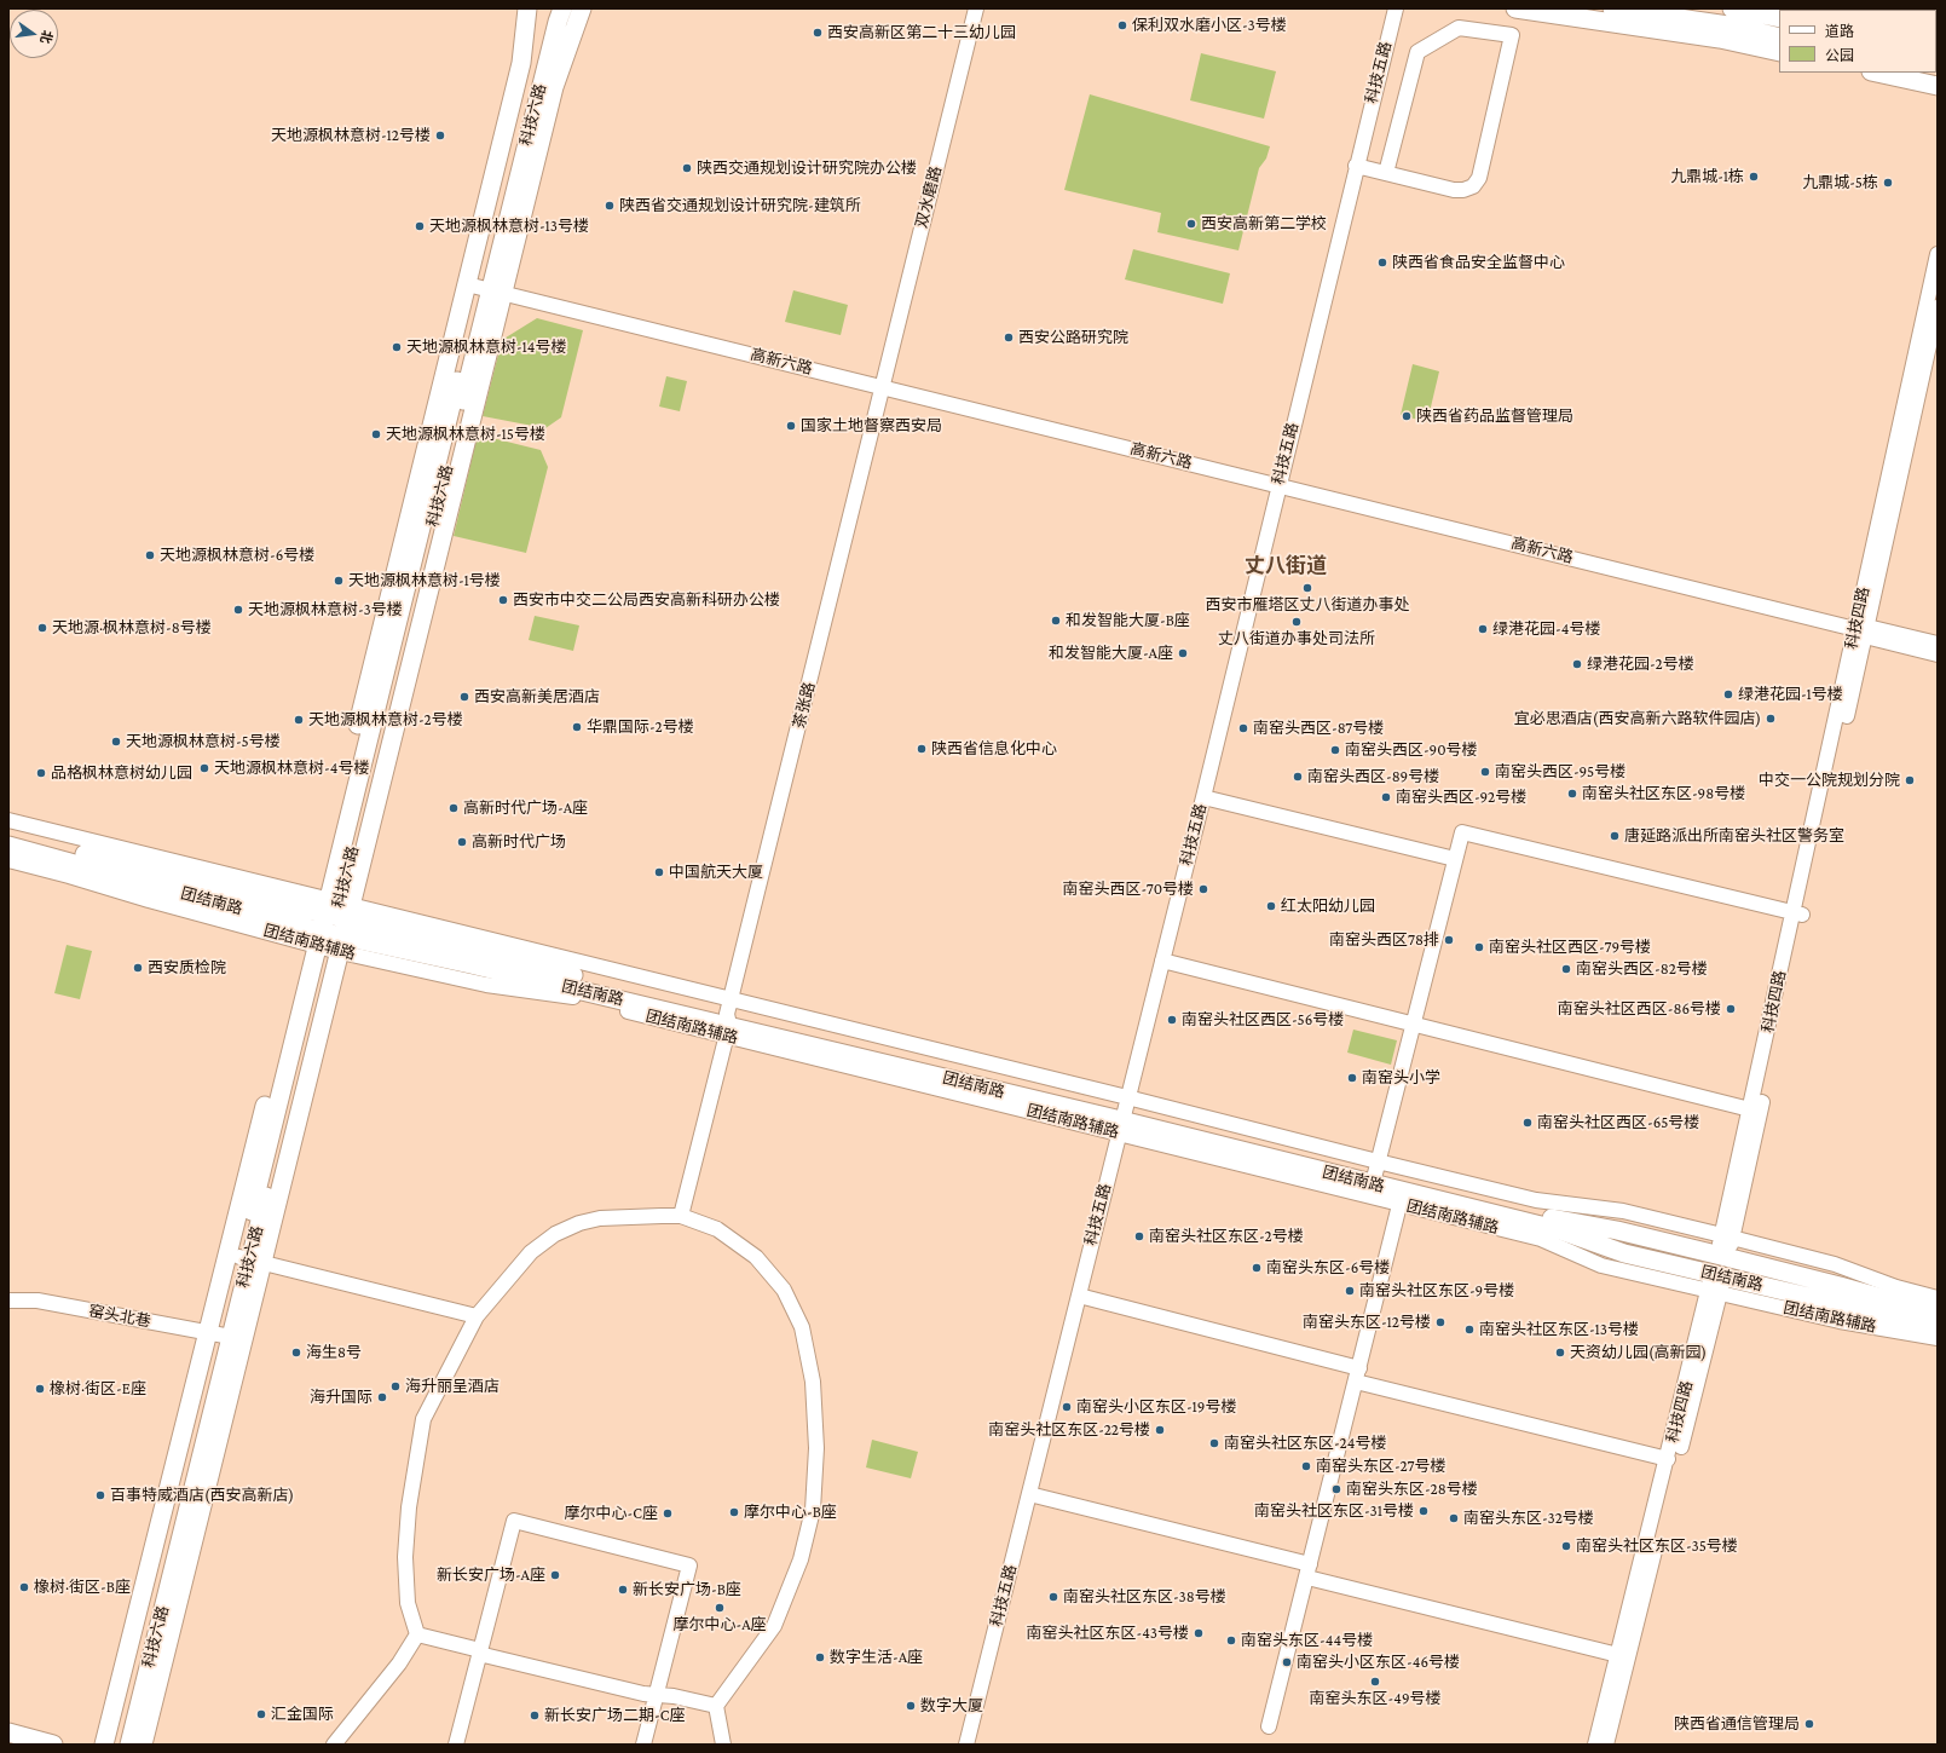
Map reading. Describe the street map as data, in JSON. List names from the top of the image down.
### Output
{
  "streets": {
    "main road": ["科技六路", "团结南路"],
    "street": [
      "科技五路",
      "双水磨路",
      "高新六路",
      "科技四路",
      "茶张路",
      "团结南路辅路",
      "窑头北巷"
    ]
  },
  "crossings": [
    ["科技五路", "高新六路"],
    ["科技五路", "团结南路"],
    ["科技五路", "团结南路辅路"],
    ["科技六路", "高新六路"],
    ["科技六路", "团结南路"],
    ["科技六路", "团结南路辅路"],
    ["科技六路", "窑头北巷"],
    ["双水磨路", "高新六路"],
    ["双水磨路", "茶张路"],
    ["高新六路", "科技四路"],
    ["高新六路", "茶张路"],
    ["科技四路", "团结南路"],
    ["科技四路", "团结南路辅路"],
    ["茶张路", "团结南路"],
    ["茶张路", "团结南路辅路"],
    ["团结南路", "团结南路辅路"]
  ],
  "districts": ["丈八街道"],
  "places": [
    "保利双水磨小区-3号楼",
    "西安高新区第二十三幼儿园",
    "天地源枫林意树-12号楼",
    "陕西交通规划设计研究院办公楼",
    "九鼎城-1栋",
    "九鼎城-5栋",
    "陕西省交通规划设计研究院-建筑所",
    "西安高新第二学校",
    "天地源枫林意树-13号楼",
    "陕西省食品安全监督中心",
    "西安公路研究院",
    "天地源枫林意树-14号楼",
    "陕西省药品监督管理局",
    "国家土地督察西安局",
    "天地源枫林意树-15号楼",
    "天地源枫林意树-6号楼",
    "天地源枫林意树-1号楼",
    "西安市雁塔区丈八街道办事处",
    "西安市中交二公局西安高新科研办公楼",
    "天地源枫林意树-3号楼",
    "和发智能大厦-B座",
    "丈八街道办事处司法所",
    "天地源·枫林意树-8号楼",
    "绿港花园-4号楼",
    "和发智能大厦-A座",
    "绿港花园-2号楼",
    "绿港花园-1号楼",
    "西安高新美居酒店",
    "宜必思酒店(西安高新六路软件园店)",
    "天地源枫林意树-2号楼",
    "华鼎国际-2号楼",
    "南窑头西区-87号楼",
    "天地源枫林意树-5号楼",
    "陕西省信息化中心",
    "南窑头西区-90号楼",
    "天地源枫林意树-4号楼",
    "南窑头西区-95号楼",
    "品格枫林意树幼儿园",
    "南窑头西区-89号楼",
    "中交一公院规划分院",
    "南窑头社区东区-98号楼",
    "南窑头西区-92号楼",
    "高新时代广场-A座",
    "唐延路派出所南窑头社区警务室",
    "高新时代广场",
    "中国航天大厦",
    "南窑头西区-70号楼",
    "红太阳幼儿园",
    "南窑头西区78排",
    "南窑头社区西区-79号楼",
    "西安质检院",
    "南窑头西区-82号楼",
    "南窑头社区西区-86号楼",
    "南窑头社区西区-56号楼",
    "南窑头小学",
    "南窑头社区西区-65号楼",
    "南窑头社区东区-2号楼",
    "南窑头东区-6号楼",
    "南窑头社区东区-9号楼",
    "南窑头东区-12号楼",
    "南窑头社区东区-13号楼",
    "海生8号",
    "天资幼儿园(高新园)",
    "海升丽呈酒店",
    "橡树·街区-E座",
    "海升国际",
    "南窑头小区东区-19号楼",
    "南窑头社区东区-22号楼",
    "南窑头社区东区-24号楼",
    "南窑头东区-27号楼",
    "南窑头东区-28号楼",
    "百事特威酒店(西安高新店)",
    "南窑头社区东区-31号楼",
    "摩尔中心-B座",
    "摩尔中心-C座",
    "南窑头东区-32号楼",
    "南窑头社区东区-35号楼",
    "新长安广场-A座",
    "橡树·街区-B座",
    "新长安广场-B座",
    "南窑头社区东区-38号楼",
    "摩尔中心-A座",
    "南窑头社区东区-43号楼",
    "南窑头东区-44号楼",
    "数字生活-A座",
    "南窑头小区东区-46号楼",
    "南窑头东区-49号楼",
    "数字大厦",
    "汇金国际",
    "新长安广场二期-C座",
    "陕西省通信管理局"
  ],
  "legend": ["道路", "公园"],
  "north": "right"
}
